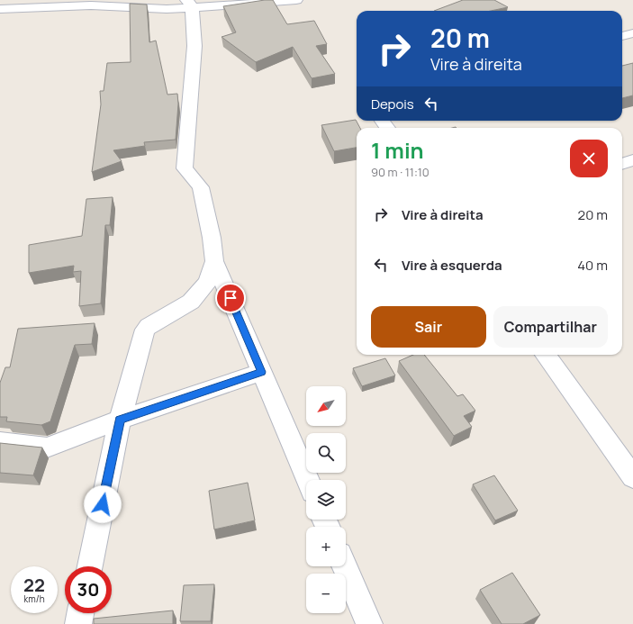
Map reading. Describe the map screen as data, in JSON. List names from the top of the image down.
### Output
{
  "north": "bottom left",
  "page": {
    "turn": ["20 m", "Vire à direita"],
    "then": "Depois",
    "heading": ["1 min", "90 m · 11:10"],
    "list": [
      {
        "name": "Vire à direita",
        "value": "20 m"
      },
      {
        "name": "Vire à esquerda",
        "value": "40 m"
      }
    ],
    "buttons": ["Sair", "Compartilhar"],
    "map_buttons": ["+", "−"],
    "speed": "22 km/h",
    "limit": "30"
  }
}
